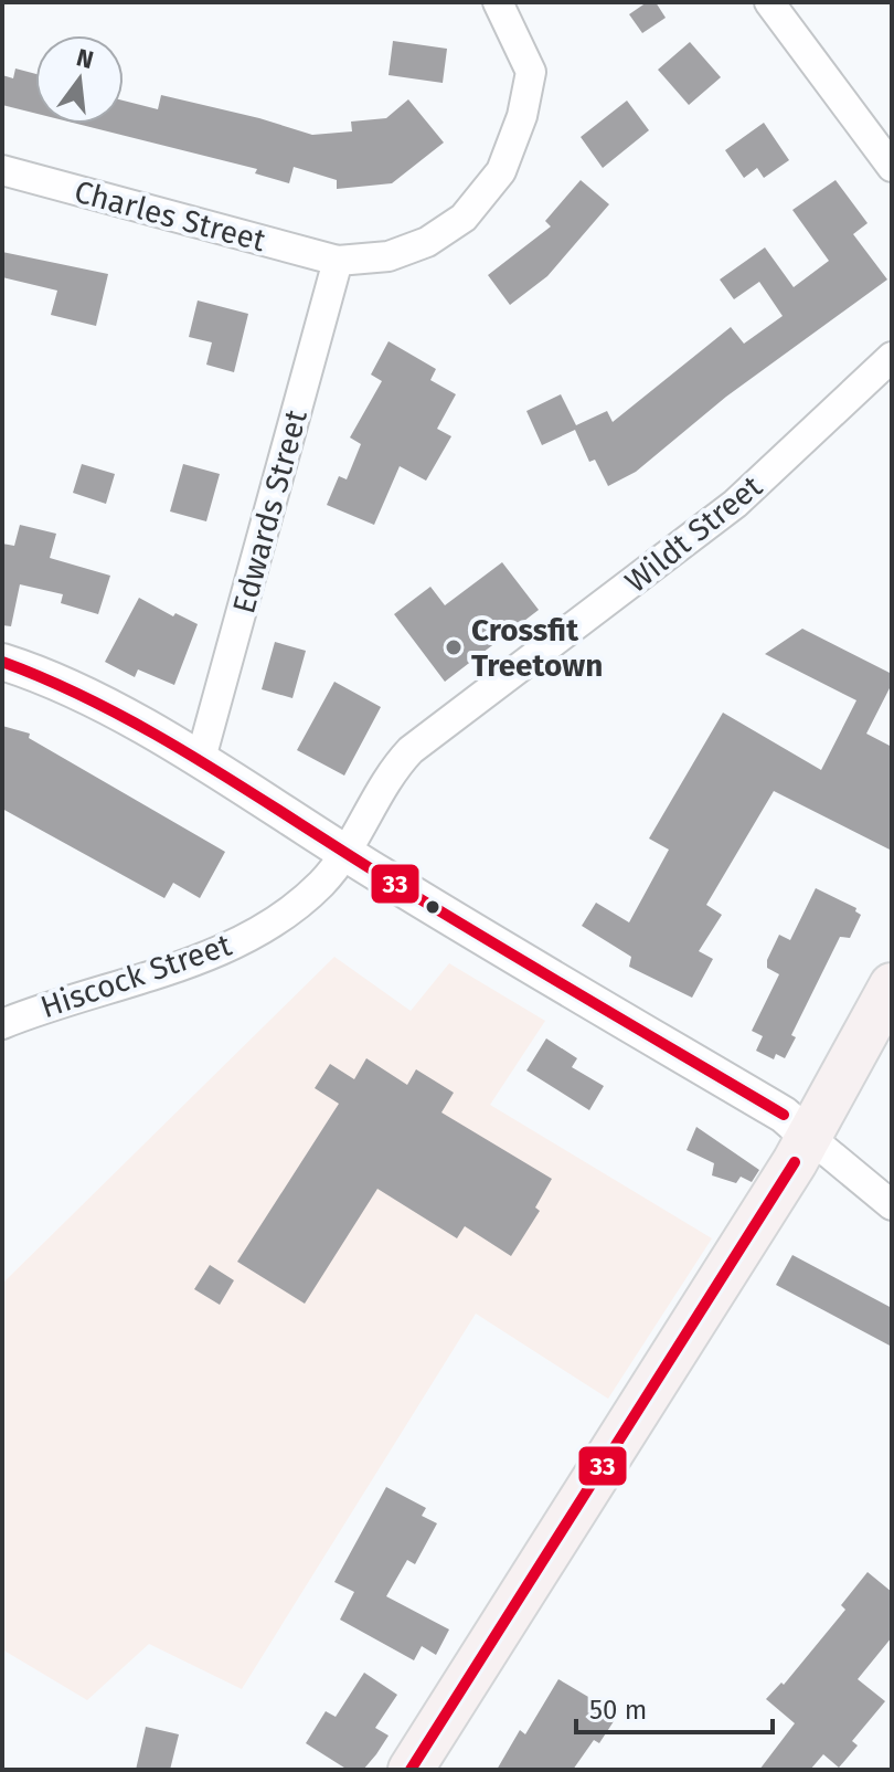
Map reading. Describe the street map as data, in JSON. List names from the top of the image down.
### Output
{
  "streets": {
    "street": [
      "Charles Street",
      "Edwards Street",
      "Wildt Street",
      "Hiscock Street"
    ]
  },
  "crossings": [
    ["Charles Street", "Edwards Street"],
    ["Wildt Street", "Hiscock Street"]
  ],
  "places": ["Crossfit Treetown"],
  "lines": ["transit line 33"],
  "scale_bar": "50 m",
  "north": "top"
}
